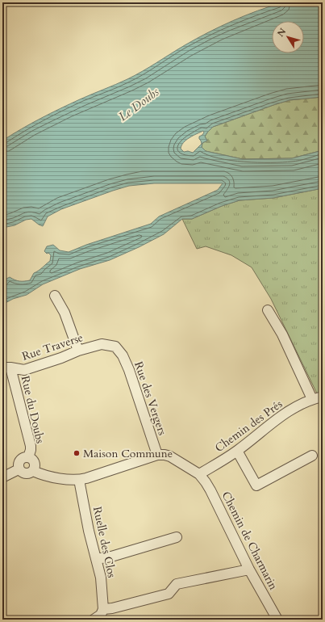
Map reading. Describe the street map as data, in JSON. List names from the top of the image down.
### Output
{
  "streets": {
    "street": [
      "Rue Traverse",
      "Rue des Vergers",
      "Rue du Doubs",
      "Chemin des Prés",
      "Chemin de Charmarin",
      "Ruelle des Clos"
    ]
  },
  "crossings": [
    ["Rue Traverse", "Rue des Vergers"],
    ["Rue Traverse", "Rue du Doubs"],
    ["Chemin des Prés", "Chemin de Charmarin"]
  ],
  "water": ["Le Doubs"],
  "places": ["Maison Commune"],
  "north": "top left"
}
